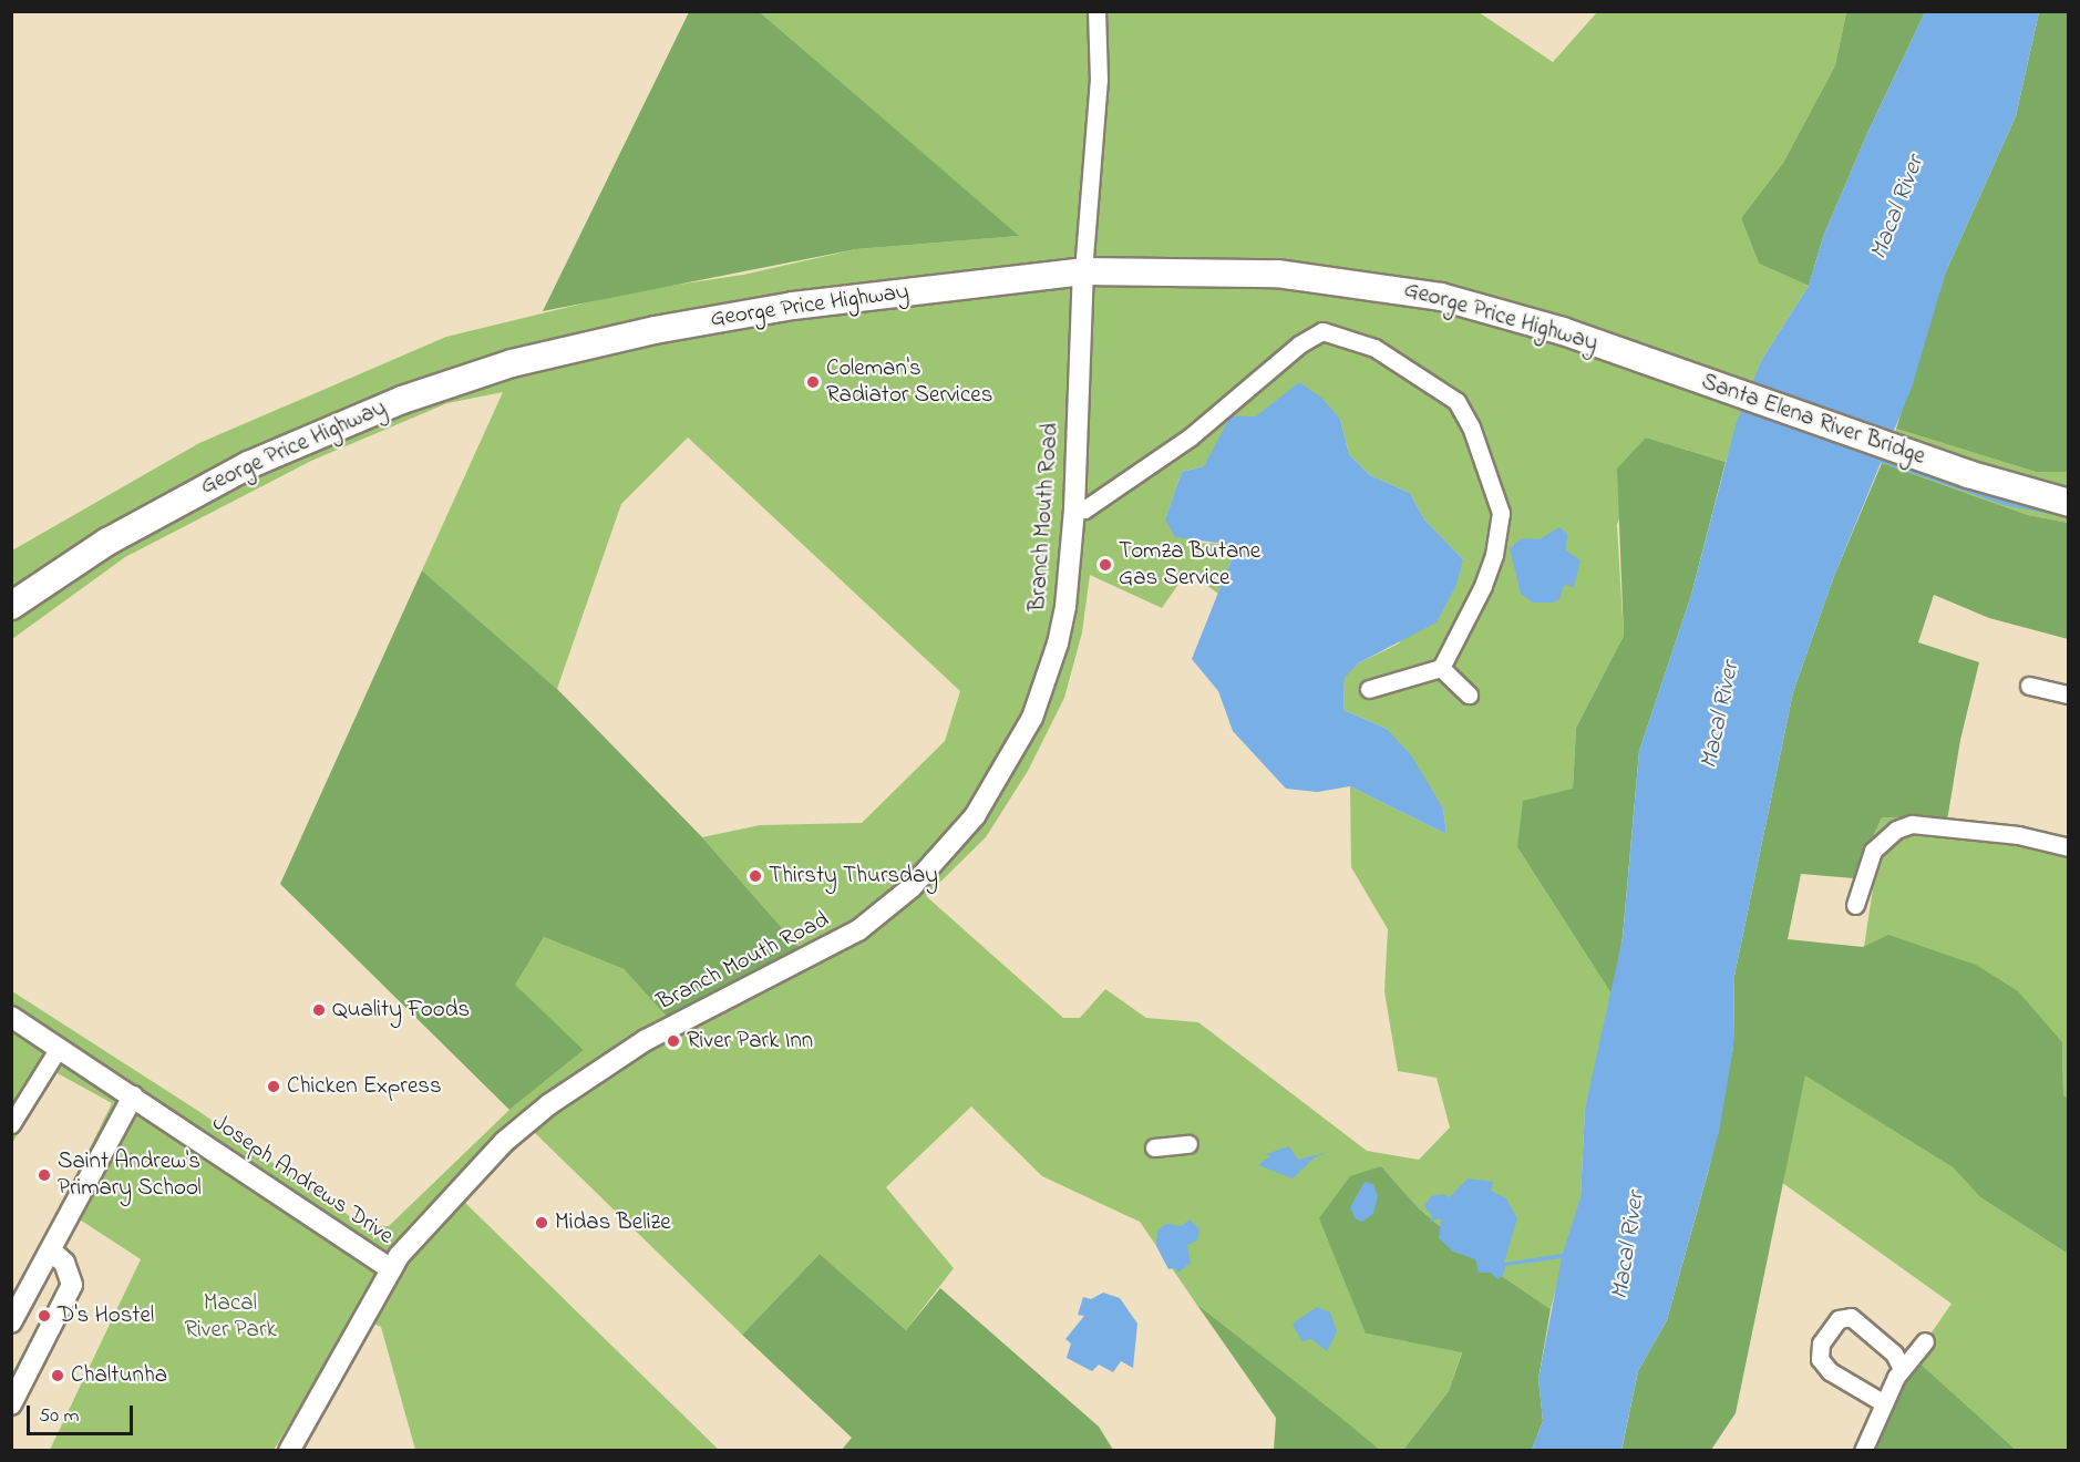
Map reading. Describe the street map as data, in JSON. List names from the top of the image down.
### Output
{
  "streets": {
    "highway": ["George Price Highway", "Santa Elena River Bridge"],
    "street": ["Branch Mouth Road", "Joseph Andrews Drive"]
  },
  "crossings": [
    ["George Price Highway", "Santa Elena River Bridge"],
    ["George Price Highway", "Branch Mouth Road"],
    ["Branch Mouth Road", "Joseph Andrews Drive"]
  ],
  "water": ["Macal River"],
  "parks": ["Macal River Park"],
  "places": [
    "Coleman's Radiator Services",
    "Tomza Butane Gas Service",
    "Thirsty Thursday",
    "Quality Foods",
    "River Park Inn",
    "Chicken Express",
    "Saint Andrew's Primary School",
    "Midas Belize",
    "D's Hostel",
    "Chaltunha"
  ],
  "scale_bar": "50 m"
}
